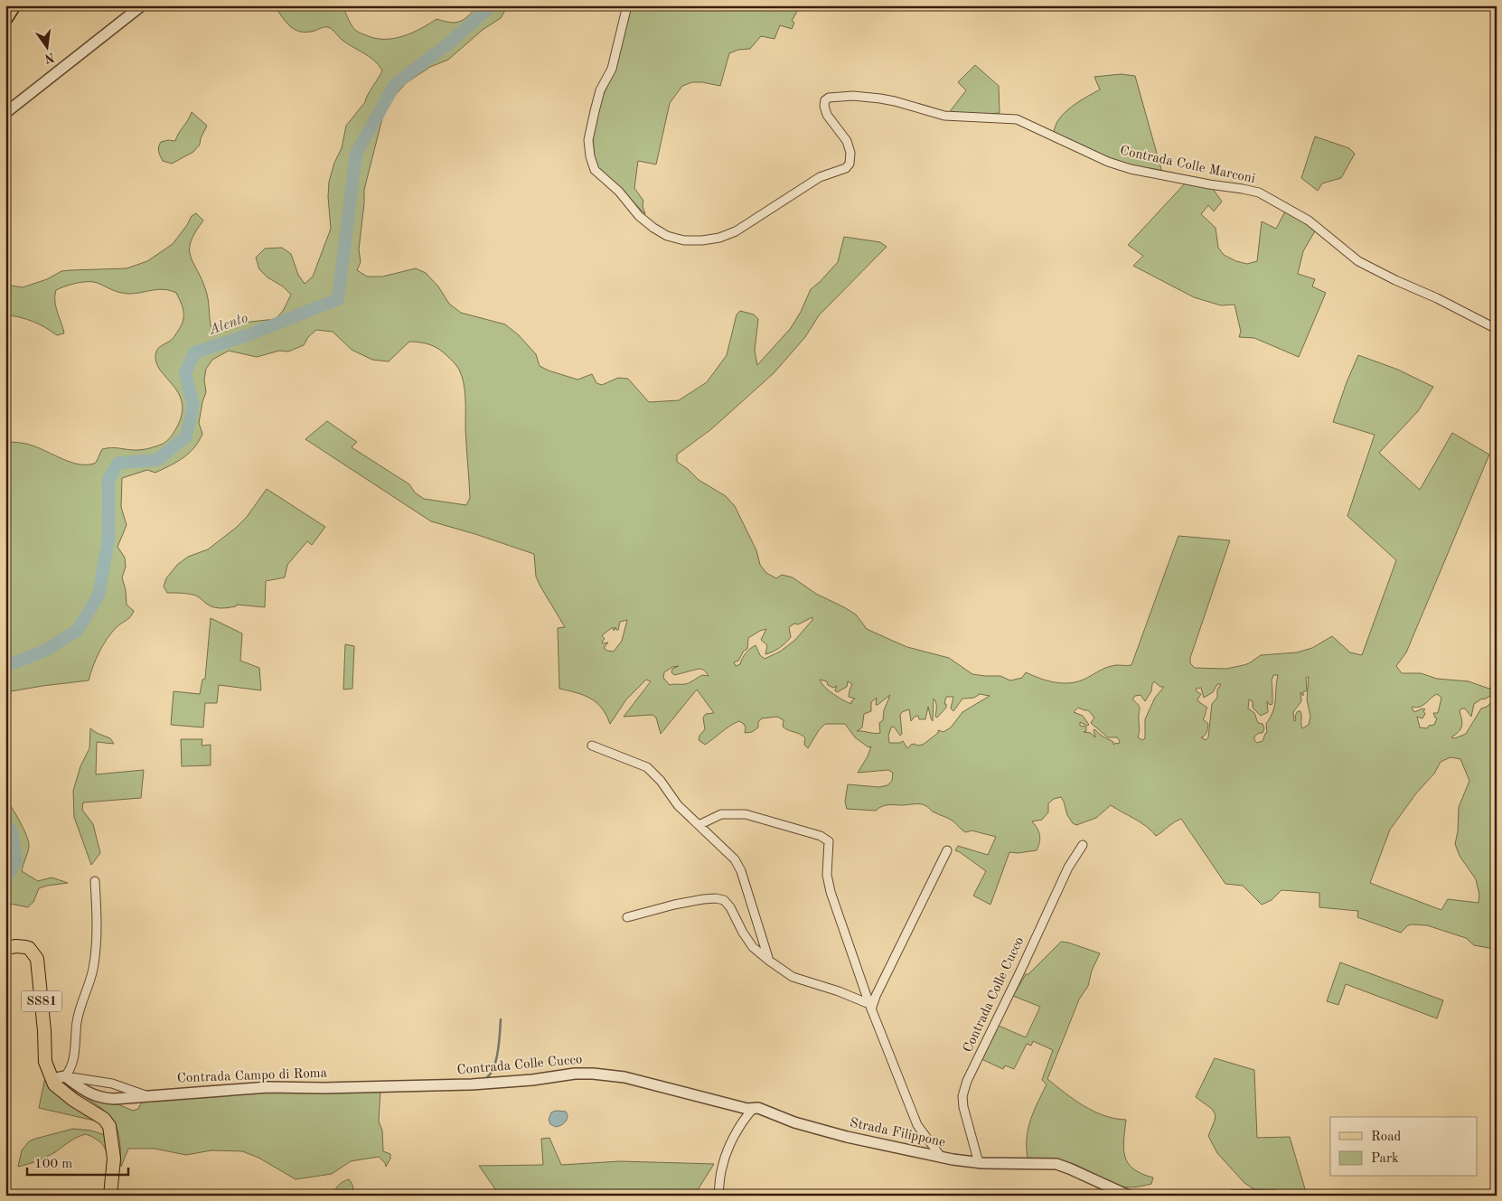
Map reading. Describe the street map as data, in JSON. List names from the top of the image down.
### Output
{
  "streets": {
    "main road": ["SS81"],
    "street": [
      "Contrada Colle Marconi",
      "Contrada Colle Cucco",
      "Contrada Campo di Roma",
      "Strada Filippone"
    ]
  },
  "crossings": [
    ["Contrada Colle Cucco", "Contrada Campo di Roma"],
    ["Contrada Colle Cucco", "Strada Filippone"]
  ],
  "water": ["Alento"],
  "legend": ["Road", "Park"],
  "scale_bar": "100 m",
  "north": "bottom"
}
